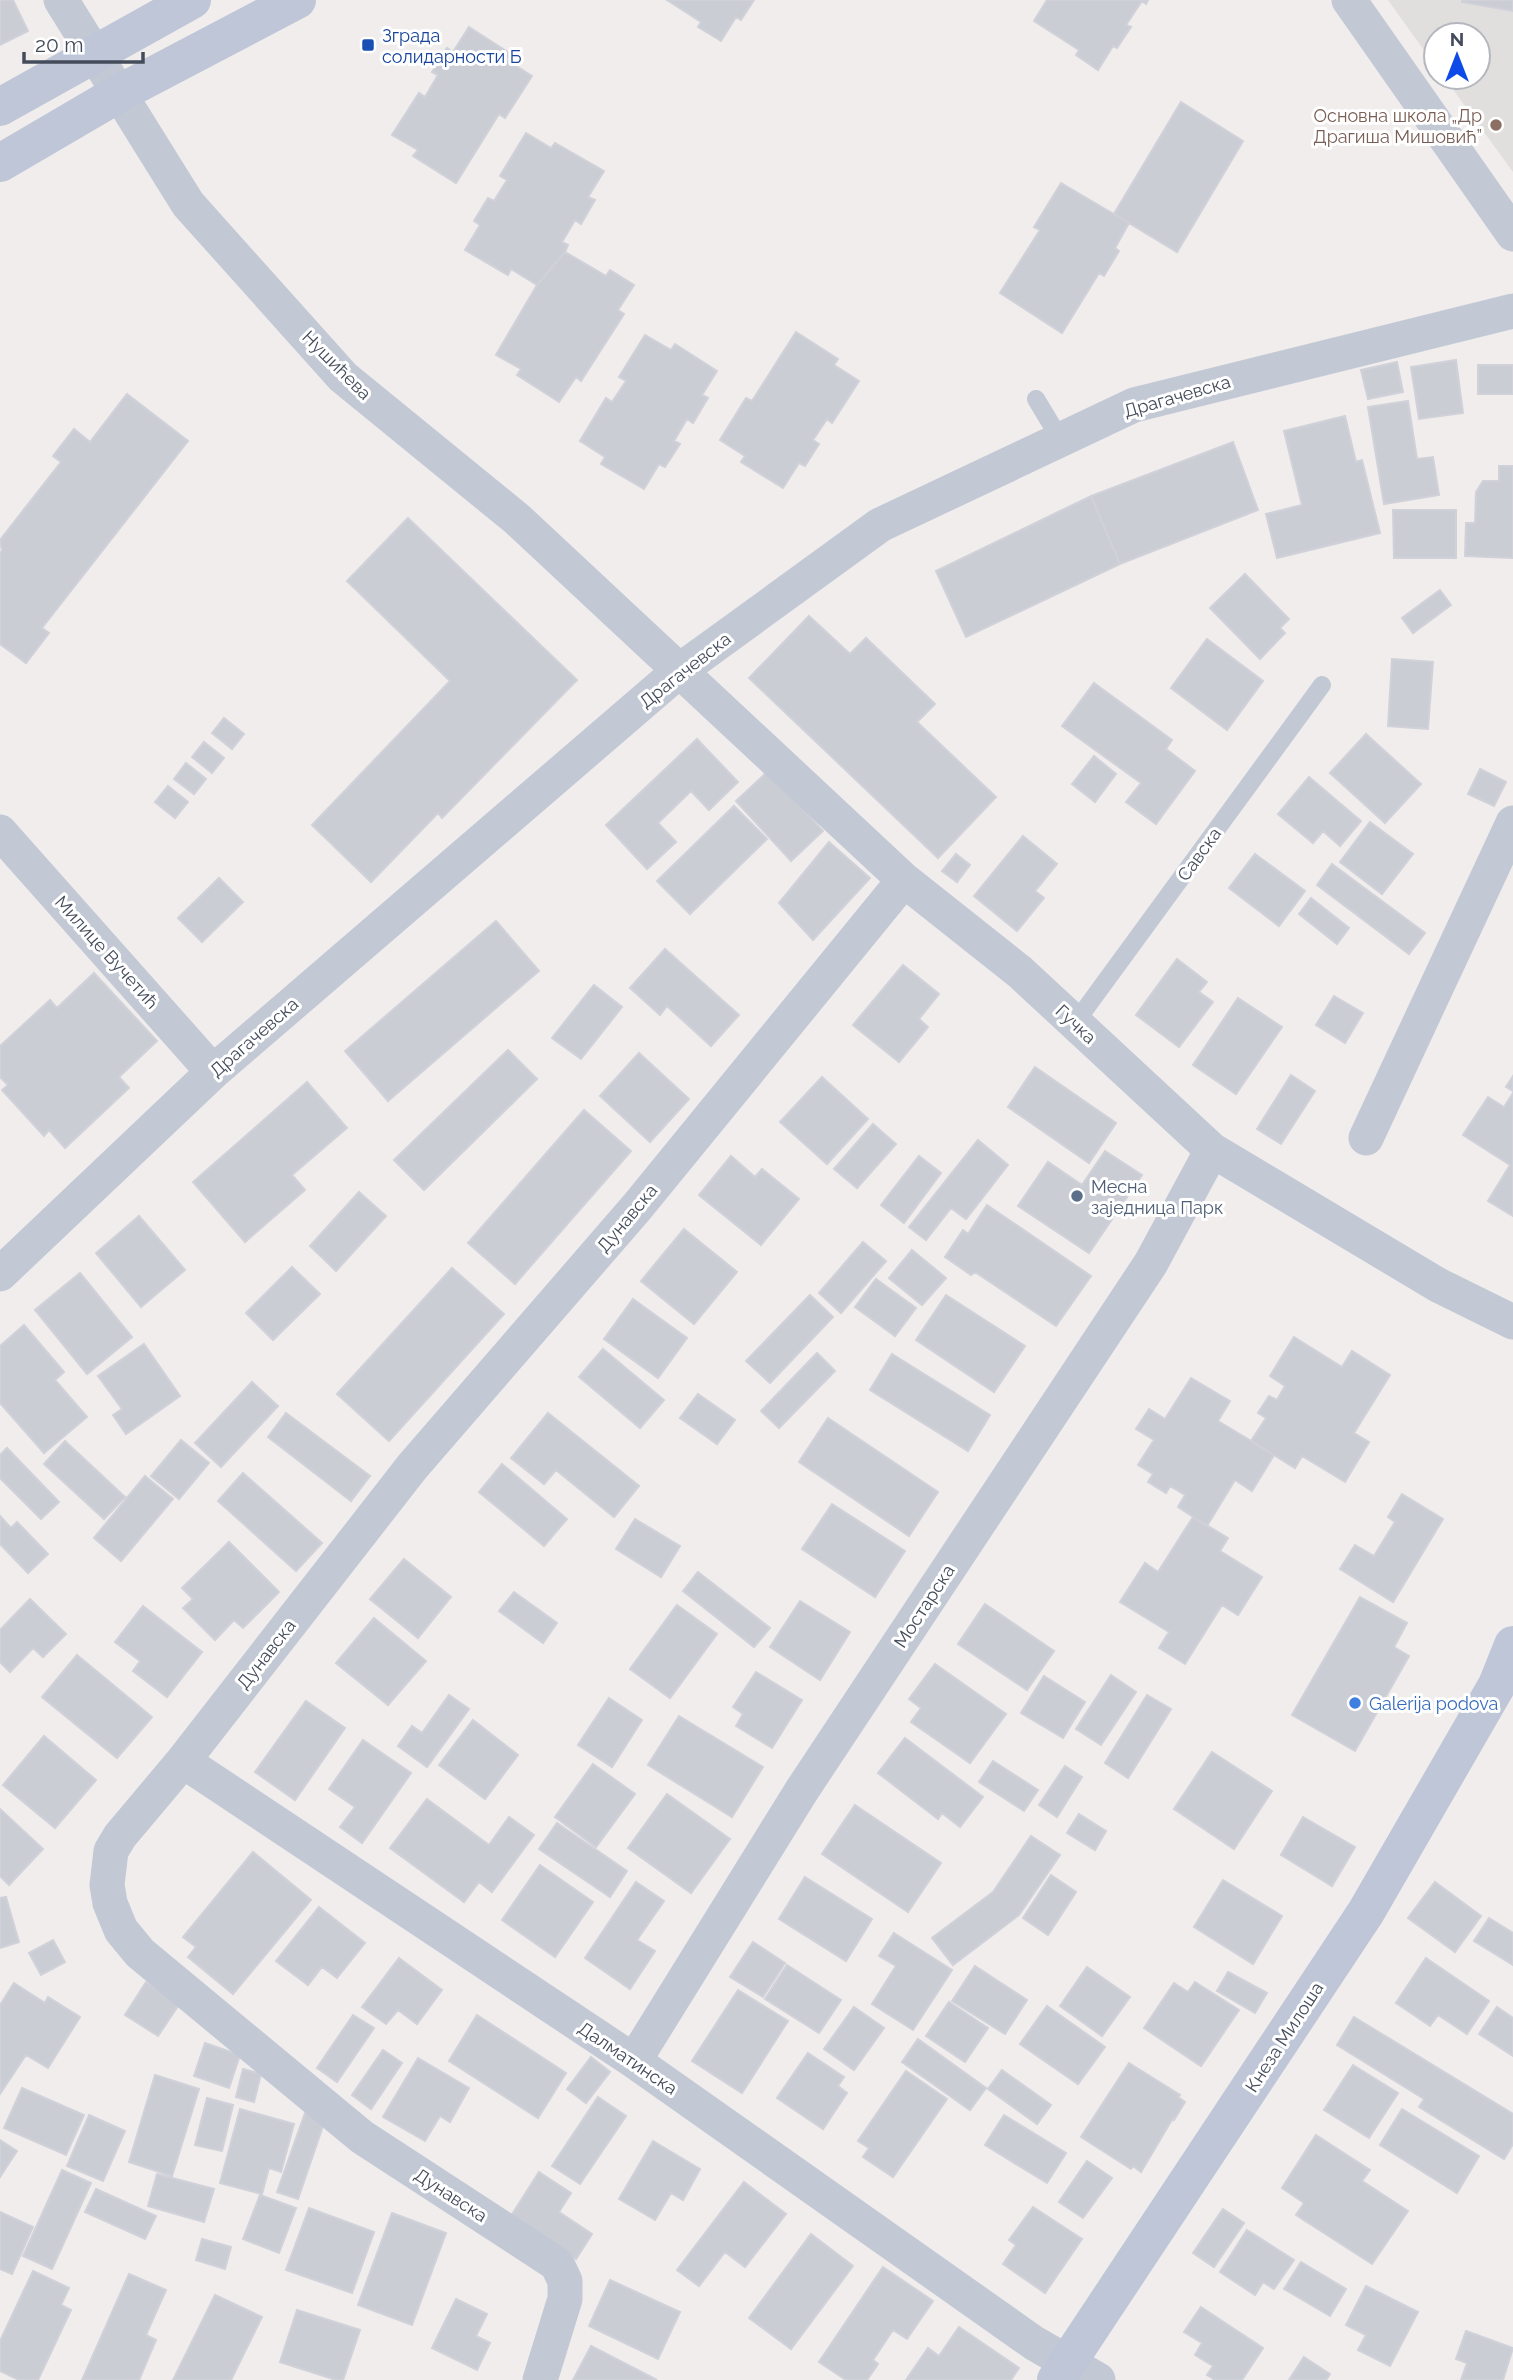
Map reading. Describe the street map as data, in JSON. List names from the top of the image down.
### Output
{
  "streets": {
    "main road": ["Кнеза Милоша"],
    "street": [
      "Нушићева",
      "Драгачевска",
      "Милице Вучетић",
      "Гучка",
      "Дунавска",
      "Мостарска",
      "Далматинска"
    ],
    "lane": ["Савска"]
  },
  "crossings": [
    ["Нушићева", "Драгачевска"],
    ["Нушићева", "Гучка"],
    ["Драгачевска", "Милице Вучетић"],
    ["Драгачевска", "Гучка"],
    ["Савска", "Гучка"],
    ["Гучка", "Дунавска"],
    ["Гучка", "Мостарска"],
    ["Дунавска", "Далматинска"],
    ["Мостарска", "Далматинска"],
    ["Кнеза Милоша", "Далматинска"]
  ],
  "places": {
    "transit": ["Зграда солидарности Б"],
    "other": ["Основна школа „Др Драгиша Мишовић”", "Месна заједница Парк", "Galerija podova"]
  },
  "scale_bar": "20 m",
  "north": "top"
}
